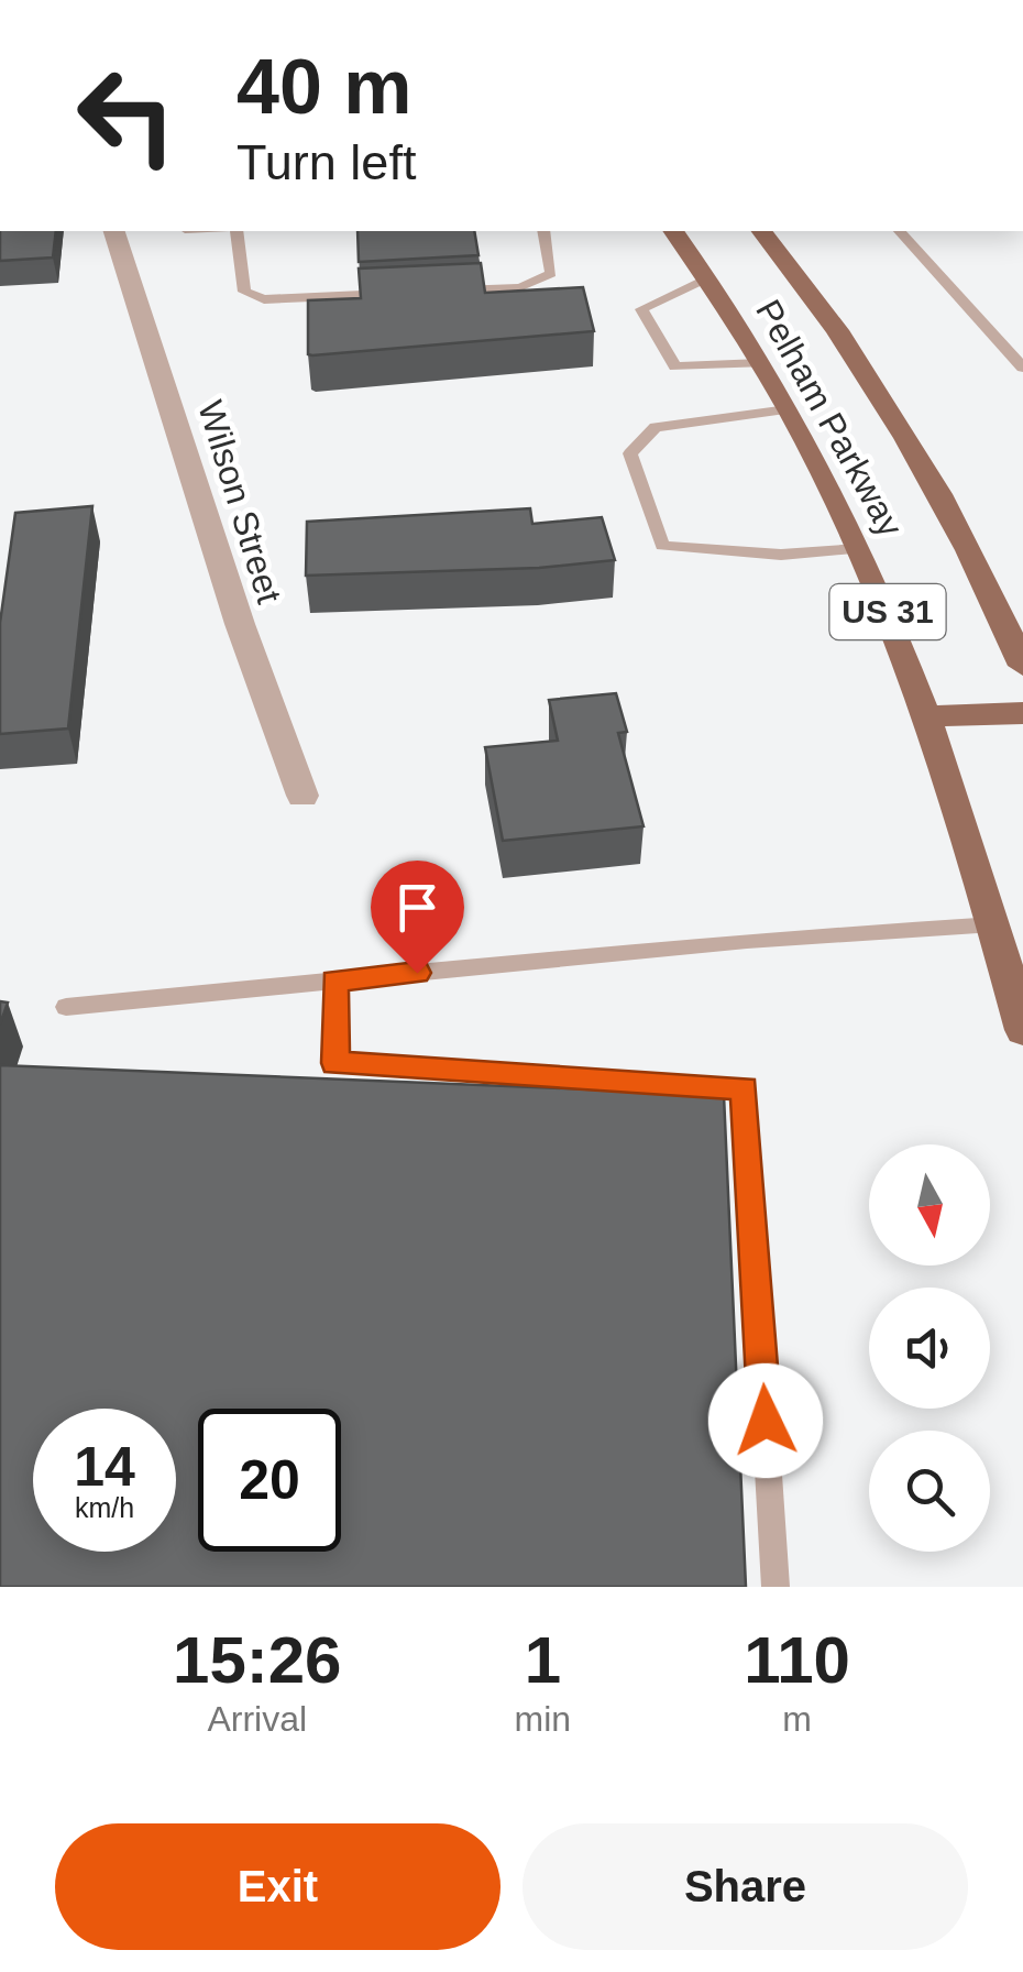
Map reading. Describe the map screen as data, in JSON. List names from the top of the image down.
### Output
{
  "streets": {
    "main road": ["Pelham Parkway", "US 31"],
    "street": ["Wilson Street"]
  },
  "north": "bottom",
  "page": {
    "turn": ["40 m", "Turn left"],
    "speed": "14 km/h",
    "limit": "20",
    "eta": [
      "15:26",
      "Arrival",
      "1",
      "min",
      "110",
      "m"
    ],
    "buttons": ["Exit", "Share"]
  }
}
